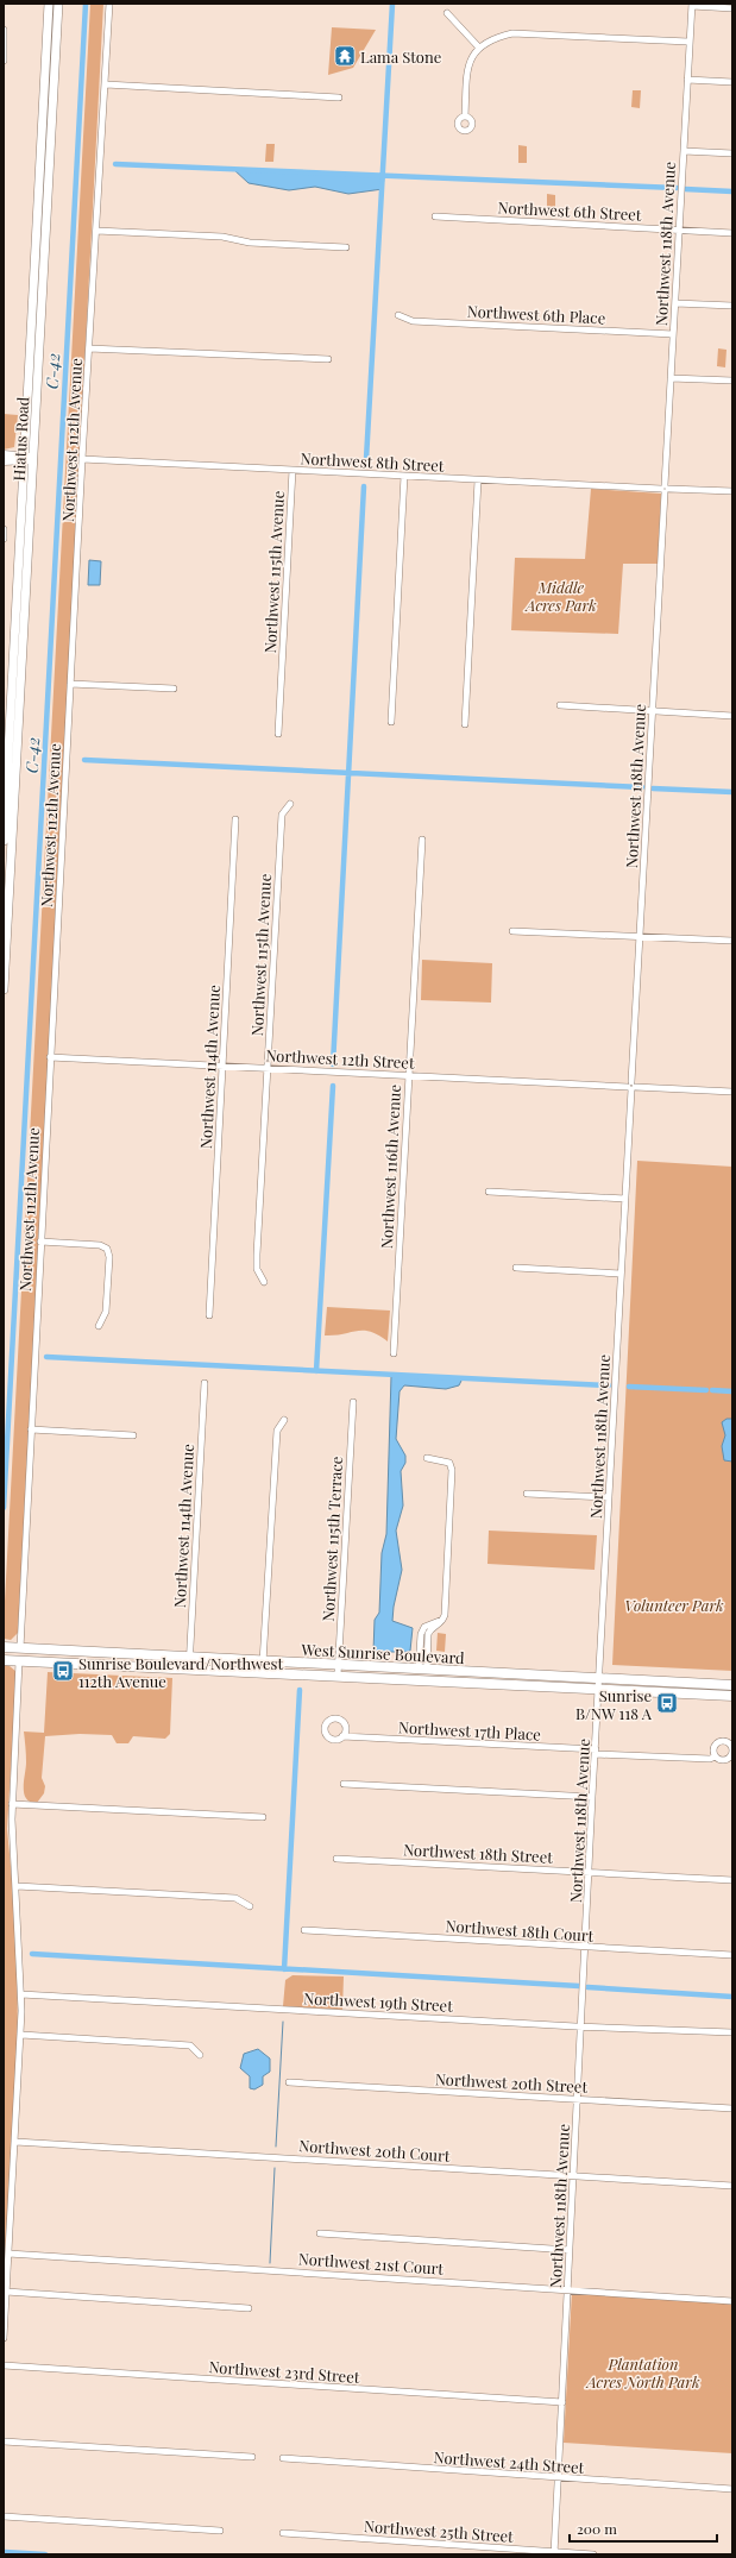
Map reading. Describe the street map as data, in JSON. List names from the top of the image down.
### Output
{
  "streets": {
    "highway": ["West Sunrise Boulevard"],
    "main road": ["Hiatus Road"],
    "street": [
      "Northwest 6th Street",
      "Northwest 118th Avenue",
      "Northwest 6th Place",
      "Northwest 112th Avenue",
      "Northwest 8th Street",
      "Northwest 115th Avenue",
      "Northwest 12th Street",
      "Northwest 114th Avenue",
      "Northwest 116th Avenue",
      "Northwest 115th Terrace",
      "Northwest 17th Place",
      "Northwest 18th Street",
      "Northwest 18th Court",
      "Northwest 19th Street",
      "Northwest 20th Street",
      "Northwest 20th Court",
      "Northwest 21st Court",
      "Northwest 23rd Street",
      "Northwest 24th Street",
      "Northwest 25th Street"
    ]
  },
  "crossings": [
    ["Northwest 6th Street", "Northwest 118th Avenue"],
    ["Northwest 118th Avenue", "Northwest 6th Place"],
    ["Northwest 118th Avenue", "Northwest 8th Street"],
    ["Northwest 118th Avenue", "Northwest 12th Street"],
    ["Northwest 118th Avenue", "West Sunrise Boulevard"],
    ["Northwest 118th Avenue", "Northwest 17th Place"],
    ["Northwest 118th Avenue", "Northwest 18th Street"],
    ["Northwest 118th Avenue", "Northwest 18th Court"],
    ["Northwest 118th Avenue", "Northwest 19th Street"],
    ["Northwest 118th Avenue", "Northwest 20th Street"],
    ["Northwest 118th Avenue", "Northwest 20th Court"],
    ["Northwest 118th Avenue", "Northwest 21st Court"],
    ["Northwest 118th Avenue", "Northwest 23rd Street"],
    ["Northwest 118th Avenue", "Northwest 24th Street"],
    ["Northwest 118th Avenue", "Northwest 25th Street"],
    ["Northwest 112th Avenue", "Northwest 8th Street"],
    ["Northwest 112th Avenue", "Northwest 12th Street"],
    ["Northwest 112th Avenue", "West Sunrise Boulevard"],
    ["Northwest 8th Street", "Northwest 115th Avenue"],
    ["Northwest 115th Avenue", "Northwest 12th Street"],
    ["Northwest 12th Street", "Northwest 114th Avenue"],
    ["Northwest 12th Street", "Northwest 116th Avenue"],
    ["Northwest 114th Avenue", "West Sunrise Boulevard"],
    ["Northwest 115th Terrace", "West Sunrise Boulevard"]
  ],
  "water": ["C-42"],
  "parks": ["Middle Acres Park", "Volunteer Park", "Plantation Acres North Park"],
  "places": {
    "temple": ["Lama Stone"],
    "bus stop": ["Sunrise Boulevard/Northwest 112th Avenue", "Sunrise B/NW 118 A"]
  },
  "scale_bar": "200 m"
}
